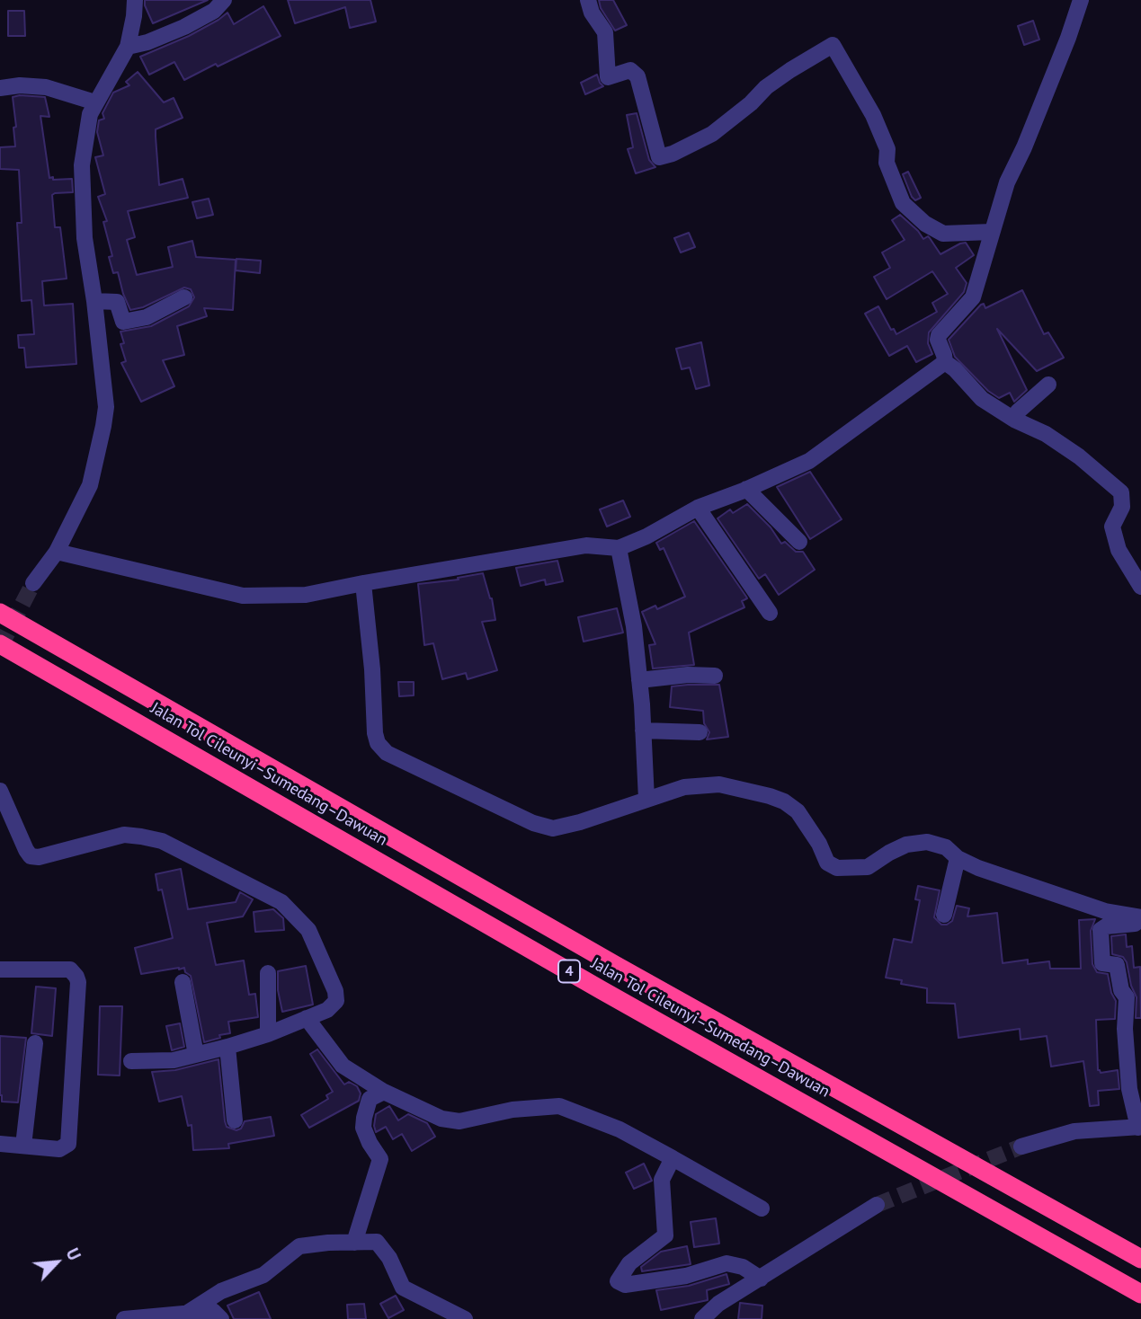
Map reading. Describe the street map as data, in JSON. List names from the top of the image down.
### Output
{
  "streets": {
    "highway": ["Jalan Tol Cileunyi–Sumedang–Dawuan", "4"]
  },
  "north": "top right"
}
